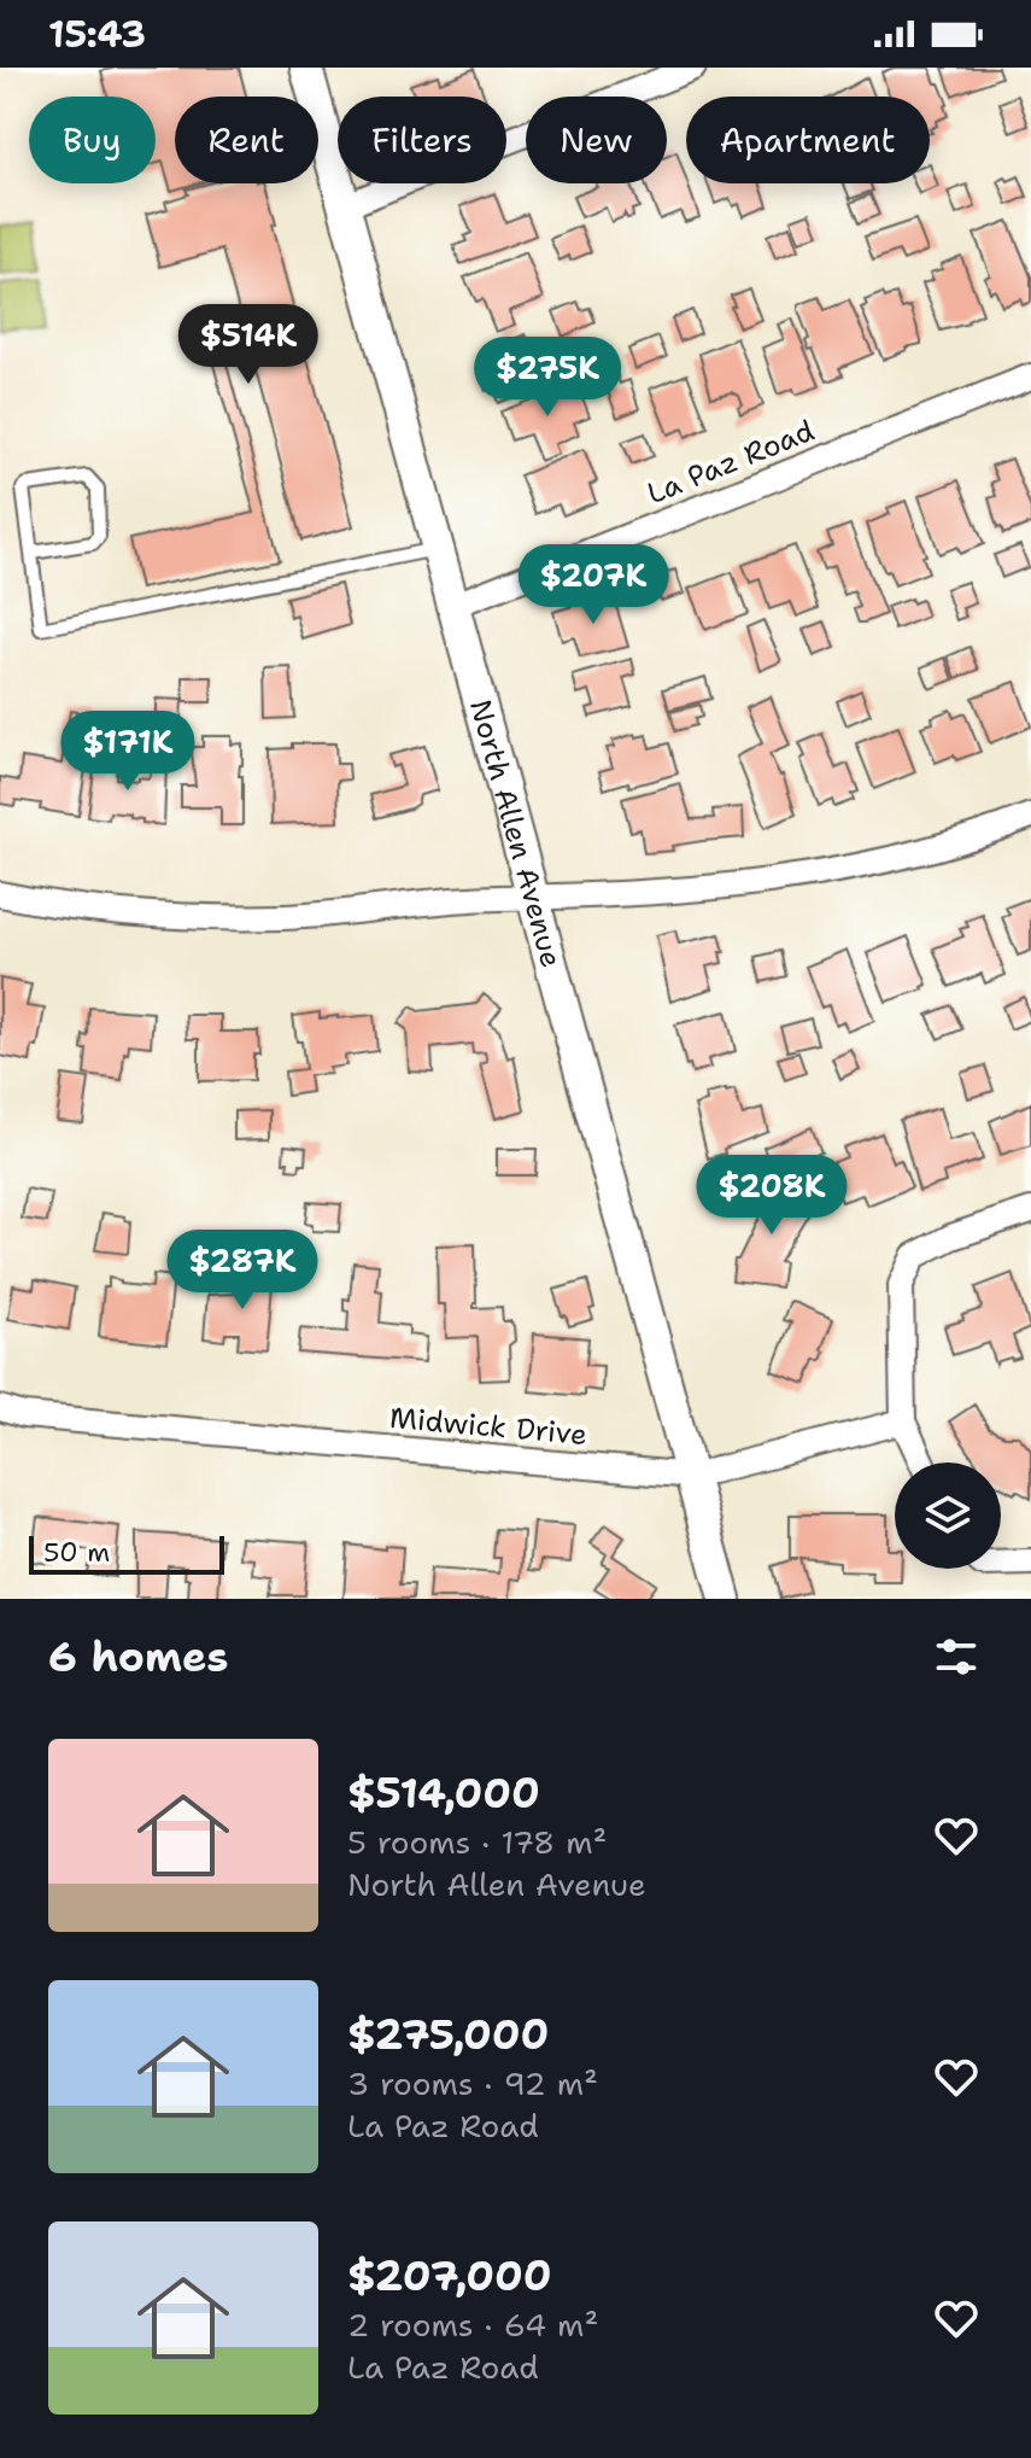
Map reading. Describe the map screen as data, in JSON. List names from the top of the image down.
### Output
{
  "streets": {
    "street": ["La Paz Road", "North Allen Avenue", "Midwick Drive"]
  },
  "crossings": [
    ["La Paz Road", "North Allen Avenue"],
    ["North Allen Avenue", "Midwick Drive"]
  ],
  "scale_bar": "50 m",
  "page": {
    "status": "15:43",
    "chip": [
      "Buy",
      "Rent",
      "Filters",
      "New",
      "Apartment"
    ],
    "price": [
      "$514K",
      "$275K",
      "$207K",
      "$171K",
      "$208K",
      "$287K"
    ],
    "scale": "50 m",
    "heading": "6 homes",
    "list": [
      {
        "name": "$514,000",
        "note": "5 rooms · 178 m² · North Allen Avenue"
      },
      {
        "name": "$275,000",
        "note": "3 rooms · 92 m² · La Paz Road"
      },
      {
        "name": "$207,000",
        "note": "2 rooms · 64 m² · La Paz Road"
      }
    ]
  }
}
